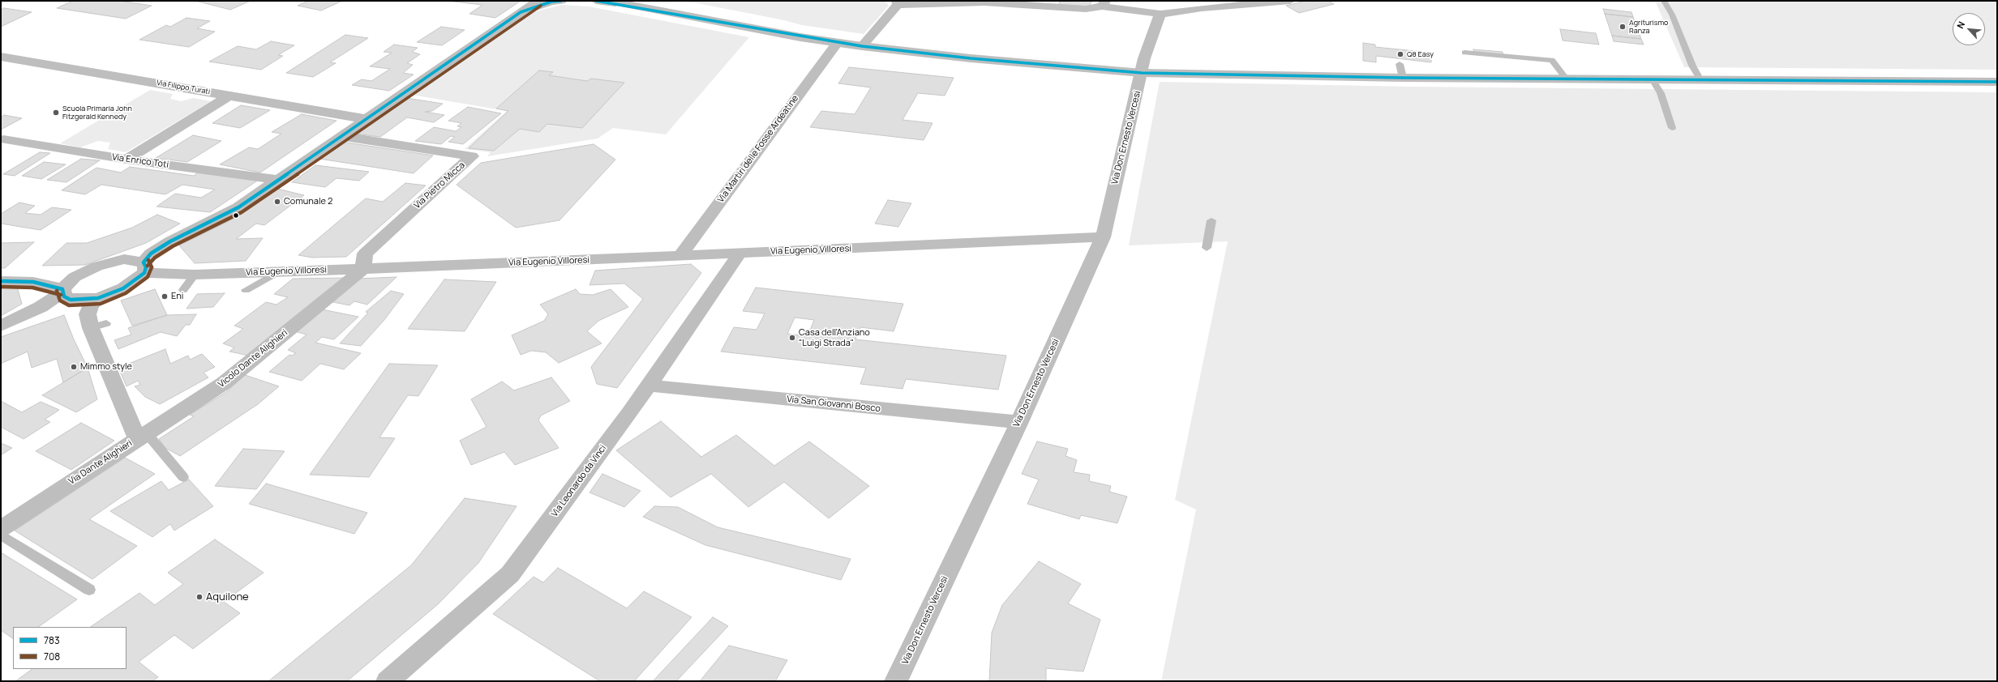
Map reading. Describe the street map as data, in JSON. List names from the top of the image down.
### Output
{
  "streets": {
    "street": [
      "Via Filippo Turati",
      "Via Don Ernesto Vercesi",
      "Via Martiri delle Fosse Ardeatine",
      "Via Enrico Toti",
      "Via Pietro Micca",
      "Via Eugenio Villoresi",
      "Vicolo Dante Alighieri",
      "Via San Giovanni Bosco",
      "Via Dante Alighieri",
      "Via Leonardo da Vinci"
    ]
  },
  "crossings": [
    ["Via Don Ernesto Vercesi", "Via Eugenio Villoresi"],
    ["Via Don Ernesto Vercesi", "Via San Giovanni Bosco"],
    ["Via Martiri delle Fosse Ardeatine", "Via Eugenio Villoresi"],
    ["Via Pietro Micca", "Via Eugenio Villoresi"],
    ["Via Pietro Micca", "Vicolo Dante Alighieri"],
    ["Via Eugenio Villoresi", "Vicolo Dante Alighieri"],
    ["Via Eugenio Villoresi", "Via Leonardo da Vinci"],
    ["Vicolo Dante Alighieri", "Via Dante Alighieri"],
    ["Via San Giovanni Bosco", "Via Leonardo da Vinci"]
  ],
  "places": [
    "Agriturismo Ranza",
    "Q8 Easy",
    "Scuola Primaria John Fitzgerald Kennedy",
    "Comunale 2",
    "Eni",
    "Casa dell'Anziano \"Luigi Strada\"",
    "Mimmo style",
    "Aquilone"
  ],
  "lines": ["transit line 783", "transit line 708"],
  "legend": ["783", "708"],
  "north": "top left"
}
